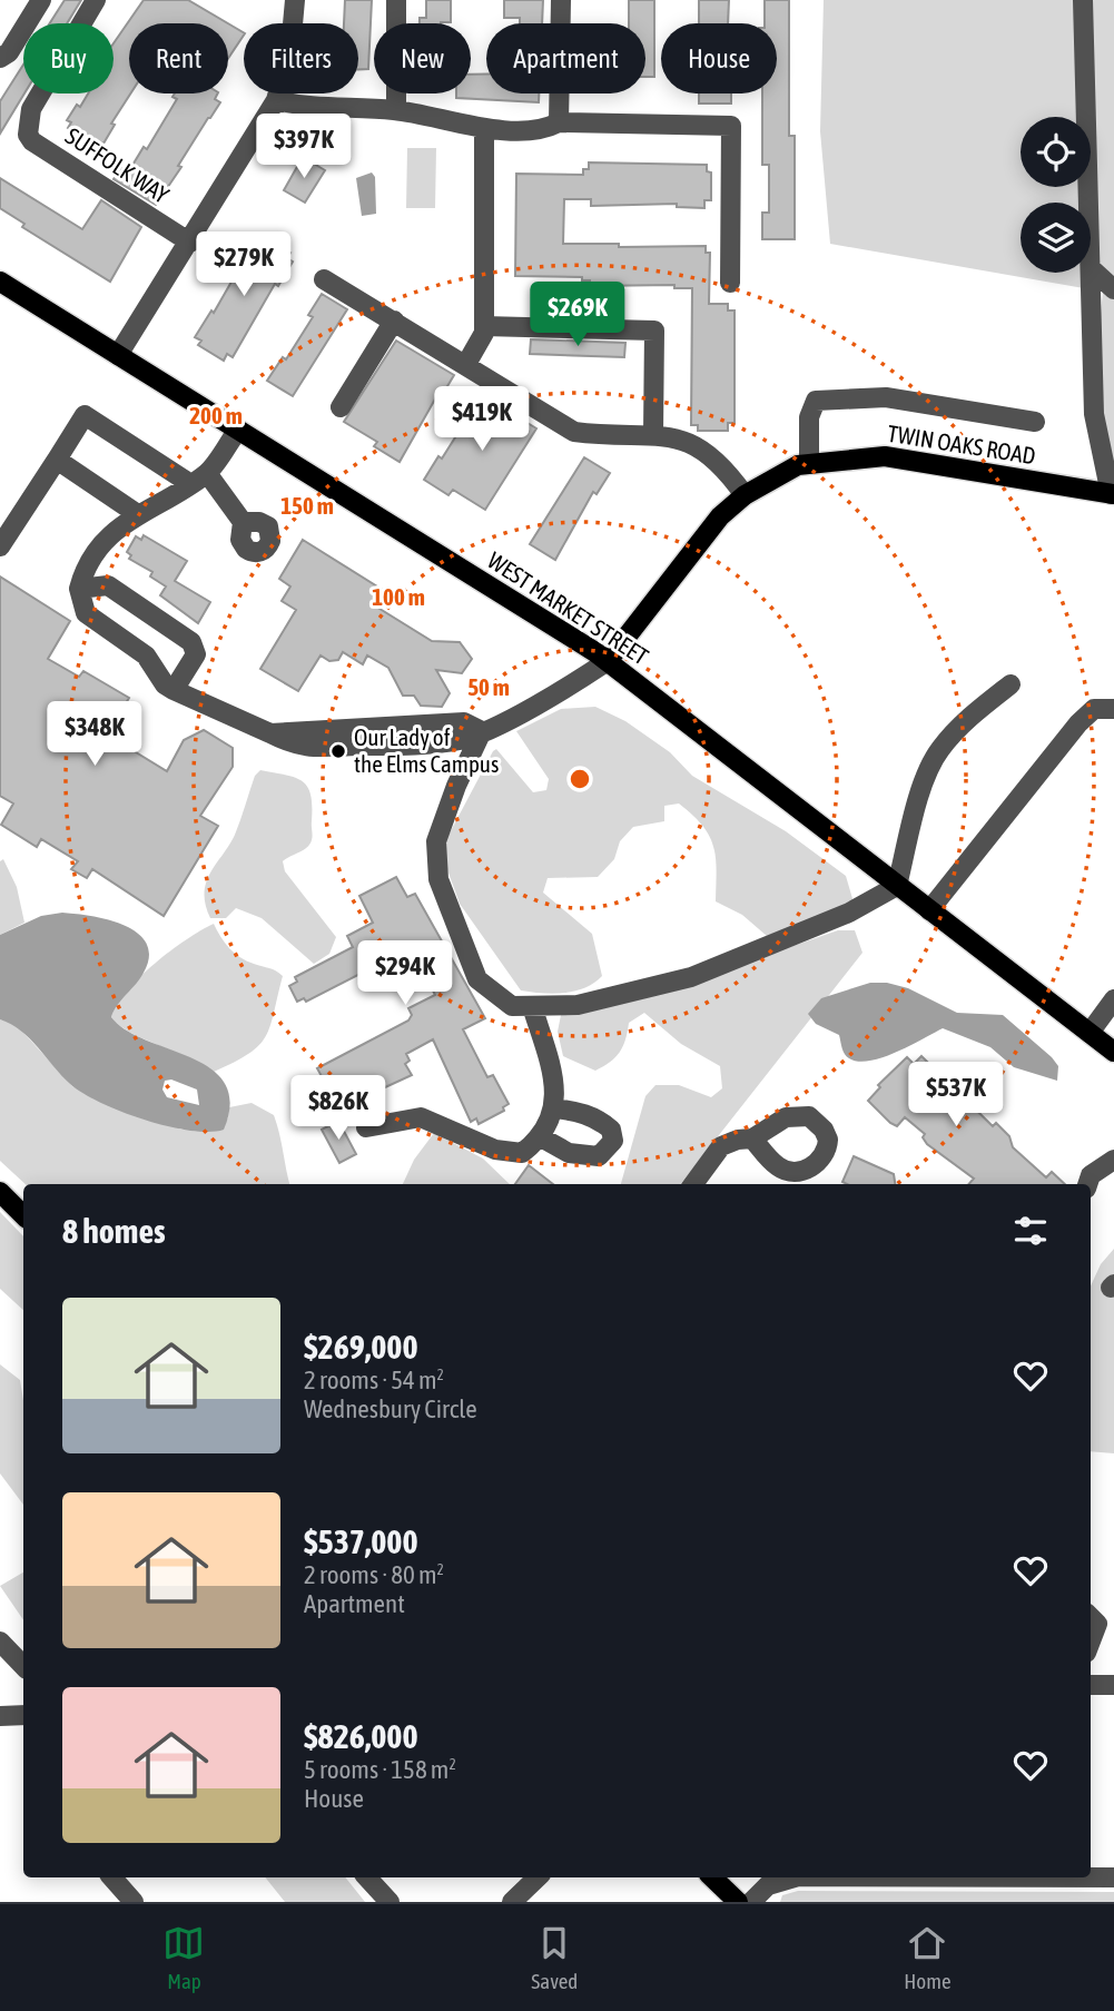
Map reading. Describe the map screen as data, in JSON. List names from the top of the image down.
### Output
{
  "streets": {
    "main road": ["TWIN OAKS ROAD", "WEST MARKET STREET"],
    "street": ["SUFFOLK WAY"]
  },
  "crossings": [
    ["TWIN OAKS ROAD", "WEST MARKET STREET"]
  ],
  "places": ["Our Lady of the Elms Campus"],
  "page": {
    "chip": [
      "Buy",
      "Rent",
      "Filters",
      "New",
      "Apartment",
      "House"
    ],
    "price": [
      "$397K",
      "$279K",
      "$269K",
      "$419K",
      "$348K",
      "$294K",
      "$537K",
      "$826K"
    ],
    "heading": "8 homes",
    "list": [
      {
        "name": "$269,000",
        "note": "2 rooms · 54 m² · Wednesbury Circle"
      },
      {
        "name": "$537,000",
        "note": "2 rooms · 80 m² · Apartment"
      },
      {
        "name": "$826,000",
        "note": "5 rooms · 158 m² · House"
      }
    ],
    "tabs": ["Map", "Saved", "Home"]
  },
  "rings": [
    "200 m",
    "150 m",
    "100 m",
    "50 m"
  ]
}
